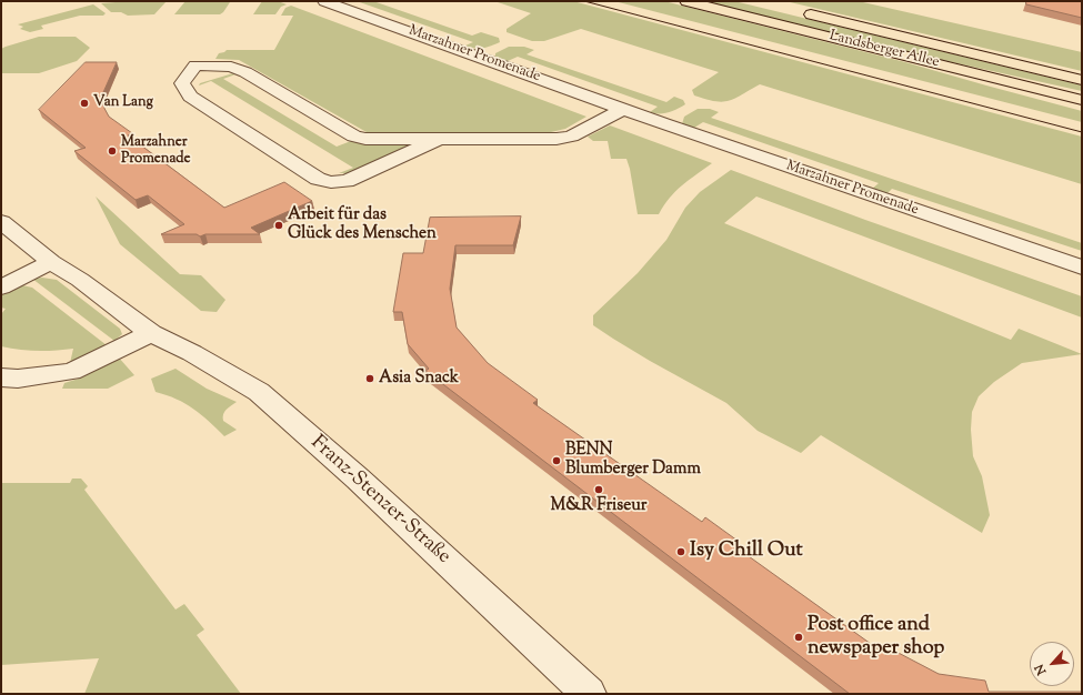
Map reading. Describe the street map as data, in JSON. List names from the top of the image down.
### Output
{
  "streets": {
    "main road": ["Landsberger Allee"],
    "street": ["Marzahner Promenade", "Franz-Stenzer-Straße"]
  },
  "places": [
    "Van Lang",
    "Marzahner Promenade",
    "Arbeit für das Glück des Menschen",
    "Asia Snack",
    "BENN Blumberger Damm",
    "M&R Friseur",
    "Isy Chill Out",
    "Post office and newspaper shop"
  ],
  "north": "bottom left"
}
